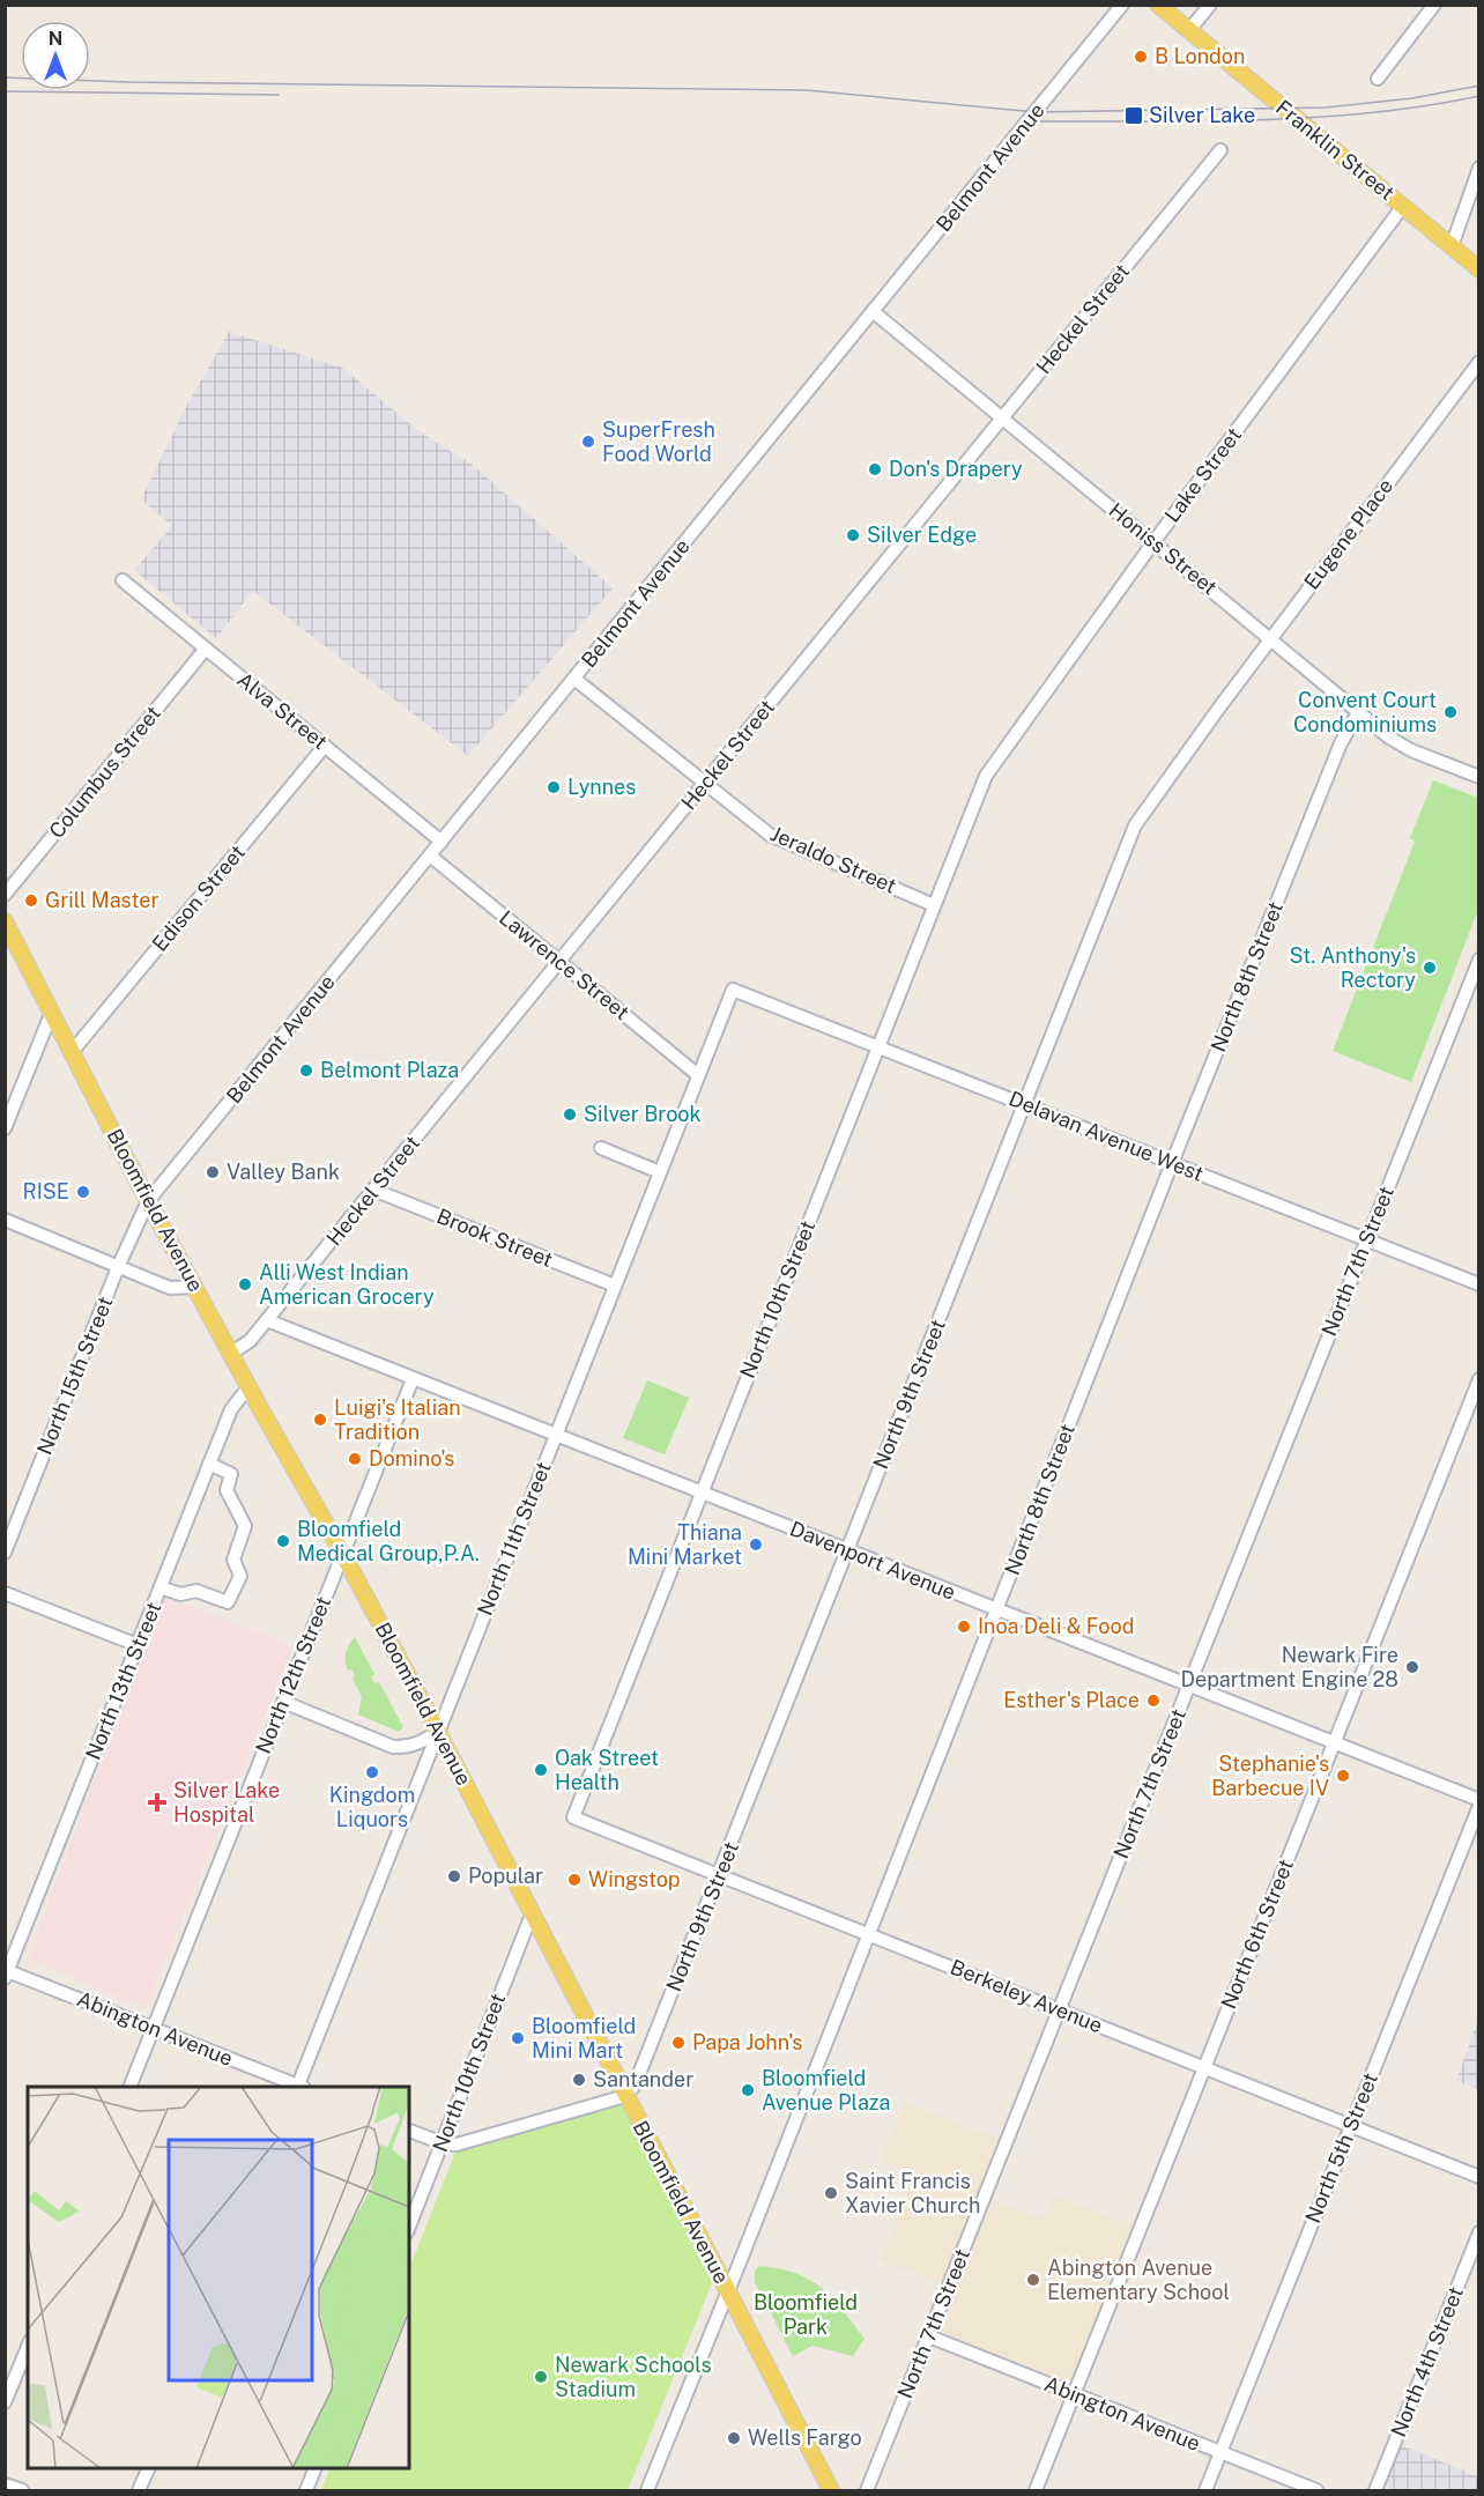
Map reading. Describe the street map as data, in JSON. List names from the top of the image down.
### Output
{
  "streets": {
    "main road": ["Franklin Street", "Bloomfield Avenue"],
    "street": [
      "Belmont Avenue",
      "Heckel Street",
      "Lake Street",
      "Eugene Place",
      "Honiss Street",
      "Alva Street",
      "Columbus Street",
      "Jeraldo Street",
      "Edison Street",
      "Lawrence Street",
      "North 8th Street",
      "Delavan Avenue West",
      "Brook Street",
      "North 7th Street",
      "North 10th Street",
      "North 15th Street",
      "North 9th Street",
      "North 11th Street",
      "Davenport Avenue",
      "North 12th Street",
      "North 13th Street",
      "North 6th Street",
      "Berkeley Avenue",
      "Abington Avenue",
      "North 5th Street",
      "North 4th Street"
    ]
  },
  "crossings": [
    ["Franklin Street", "Lake Street"],
    ["Belmont Avenue", "Honiss Street"],
    ["Belmont Avenue", "Alva Street"],
    ["Belmont Avenue", "Jeraldo Street"],
    ["Belmont Avenue", "Lawrence Street"],
    ["Belmont Avenue", "Bloomfield Avenue"],
    ["Belmont Avenue", "North 15th Street"],
    ["Heckel Street", "Honiss Street"],
    ["Heckel Street", "Jeraldo Street"],
    ["Heckel Street", "Lawrence Street"],
    ["Heckel Street", "Bloomfield Avenue"],
    ["Heckel Street", "Brook Street"],
    ["Heckel Street", "Davenport Avenue"],
    ["Lake Street", "Honiss Street"],
    ["Lake Street", "North 10th Street"],
    ["Eugene Place", "Honiss Street"],
    ["Eugene Place", "North 9th Street"],
    ["Honiss Street", "North 8th Street"],
    ["Alva Street", "Columbus Street"],
    ["Alva Street", "Edison Street"],
    ["Jeraldo Street", "North 10th Street"],
    ["Edison Street", "Bloomfield Avenue"],
    ["Lawrence Street", "North 11th Street"],
    ["North 8th Street", "Delavan Avenue West"],
    ["North 8th Street", "Bloomfield Avenue"],
    ["North 8th Street", "Davenport Avenue"],
    ["North 8th Street", "Berkeley Avenue"],
    ["Delavan Avenue West", "North 7th Street"],
    ["Delavan Avenue West", "North 10th Street"],
    ["Delavan Avenue West", "North 9th Street"],
    ["Delavan Avenue West", "North 11th Street"],
    ["Bloomfield Avenue", "North 10th Street"],
    ["Bloomfield Avenue", "North 15th Street"],
    ["Bloomfield Avenue", "North 9th Street"],
    ["Bloomfield Avenue", "North 11th Street"],
    ["Bloomfield Avenue", "North 12th Street"],
    ["Bloomfield Avenue", "North 13th Street"],
    ["Brook Street", "North 11th Street"],
    ["North 7th Street", "Davenport Avenue"],
    ["North 7th Street", "Berkeley Avenue"],
    ["North 7th Street", "Abington Avenue"],
    ["North 10th Street", "Davenport Avenue"],
    ["North 10th Street", "Berkeley Avenue"],
    ["North 9th Street", "Davenport Avenue"],
    ["North 9th Street", "Berkeley Avenue"],
    ["North 11th Street", "Davenport Avenue"],
    ["Davenport Avenue", "North 12th Street"],
    ["Davenport Avenue", "North 6th Street"],
    ["North 12th Street", "Abington Avenue"],
    ["North 13th Street", "Abington Avenue"],
    ["North 6th Street", "Berkeley Avenue"],
    ["North 6th Street", "Abington Avenue"],
    ["Berkeley Avenue", "North 5th Street"],
    ["Abington Avenue", "North 5th Street"]
  ],
  "parks": ["Bloomfield Park"],
  "places": {
    "other": [
      "B London",
      "SuperFresh Food World",
      "Don's Drapery",
      "Silver Edge",
      "Convent Court Condominiums",
      "Lynnes",
      "Grill Master",
      "St. Anthony's Rectory",
      "Belmont Plaza",
      "Silver Brook",
      "Valley Bank",
      "RISE",
      "Alli West Indian American Grocery",
      "Luigi's Italian Tradition",
      "Domino's",
      "Bloomfield Medical Group,P.A.",
      "Thiana Mini Market",
      "Inoa Deli & Food",
      "Newark Fire Department Engine 28",
      "Esther's Place",
      "Oak Street Health",
      "Kingdom Liquors",
      "Stephanie's Barbecue IV",
      "Popular",
      "Wingstop",
      "Bloomfield Mini Mart",
      "Papa John's",
      "Santander",
      "Bloomfield Avenue Plaza",
      "Saint Francis Xavier Church",
      "Abington Avenue Elementary School",
      "Newark Schools Stadium",
      "Wells Fargo"
    ],
    "transit": ["Silver Lake"],
    "health": ["Silver Lake Hospital"]
  },
  "north": "top"
}
